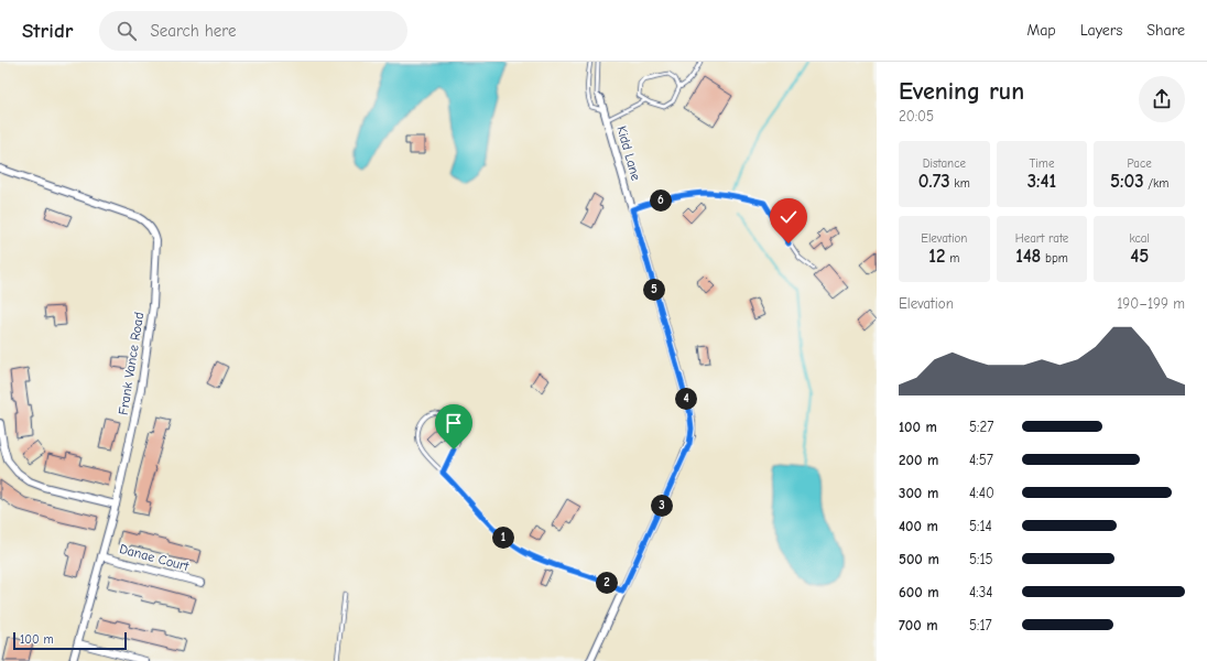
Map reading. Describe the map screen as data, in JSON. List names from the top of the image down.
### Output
{
  "streets": {
    "street": ["Kidd Lane", "Frank Vance Road", "Danae Court"]
  },
  "crossings": [
    ["Frank Vance Road", "Danae Court"]
  ],
  "scale_bar": "100 m",
  "page": {
    "header": "Stridr",
    "search": "Search here",
    "nav": ["Map", "Layers", "Share"],
    "heading": ["Evening run", "20:05"],
    "stats": [
      ["Distance", "0.73 km"],
      ["Time", "3:41"],
      ["Pace", "5:03 /km"],
      ["Elevation", "12 m"],
      ["Heart rate", "148 bpm"],
      ["kcal", "45"]
    ],
    "pins": [
      "6",
      "5",
      "4",
      "3",
      "1",
      "2"
    ],
    "chart": ["Elevation", "190–199 m"],
    "list": [
      {
        "name": "100 m",
        "note": "5:27"
      },
      {
        "name": "200 m",
        "note": "4:57"
      },
      {
        "name": "300 m",
        "note": "4:40"
      },
      {
        "name": "400 m",
        "note": "5:14"
      },
      {
        "name": "500 m",
        "note": "5:15"
      },
      {
        "name": "600 m",
        "note": "4:34"
      },
      {
        "name": "700 m",
        "note": "5:17"
      }
    ],
    "scale": "100 m"
  }
}
